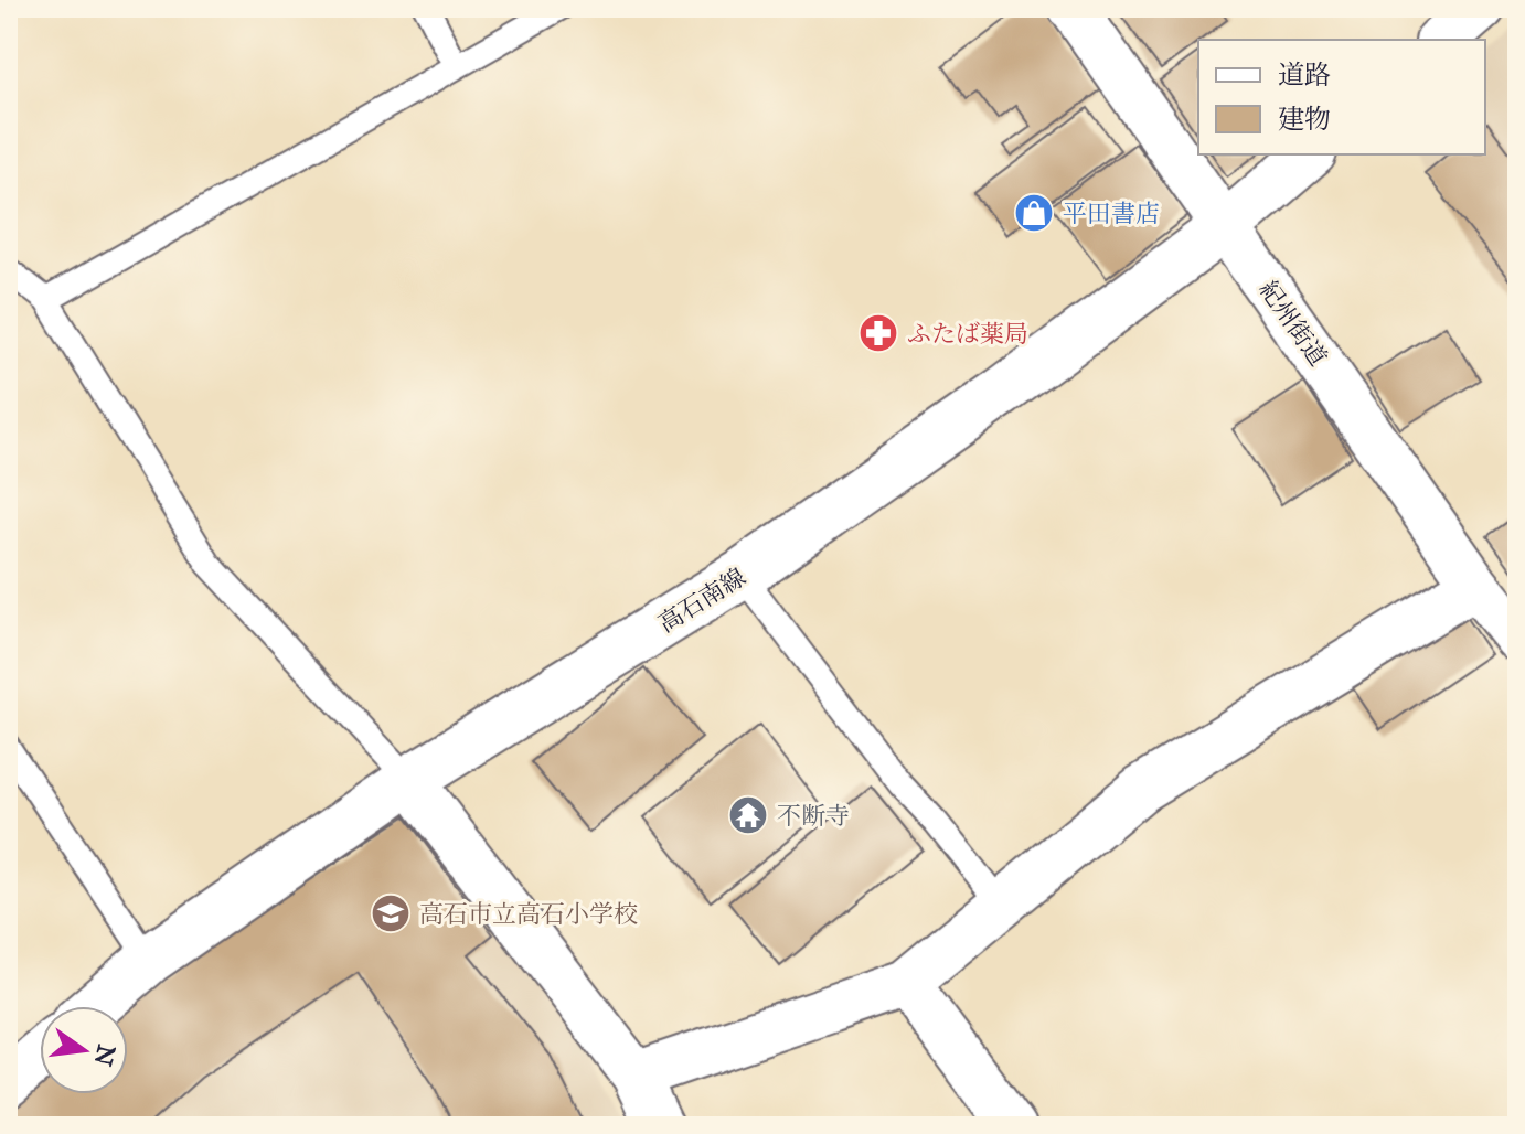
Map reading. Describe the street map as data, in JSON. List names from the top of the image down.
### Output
{
  "streets": {
    "street": ["紀州街道", "高石南線"]
  },
  "crossings": [
    ["紀州街道", "高石南線"]
  ],
  "places": {
    "shop": ["平田書店"],
    "pharmacy": ["ふたば薬局"],
    "temple": ["不断寺"],
    "school or university": ["高石市立高石小学校"]
  },
  "legend": ["道路", "建物"],
  "north": "right"
}
